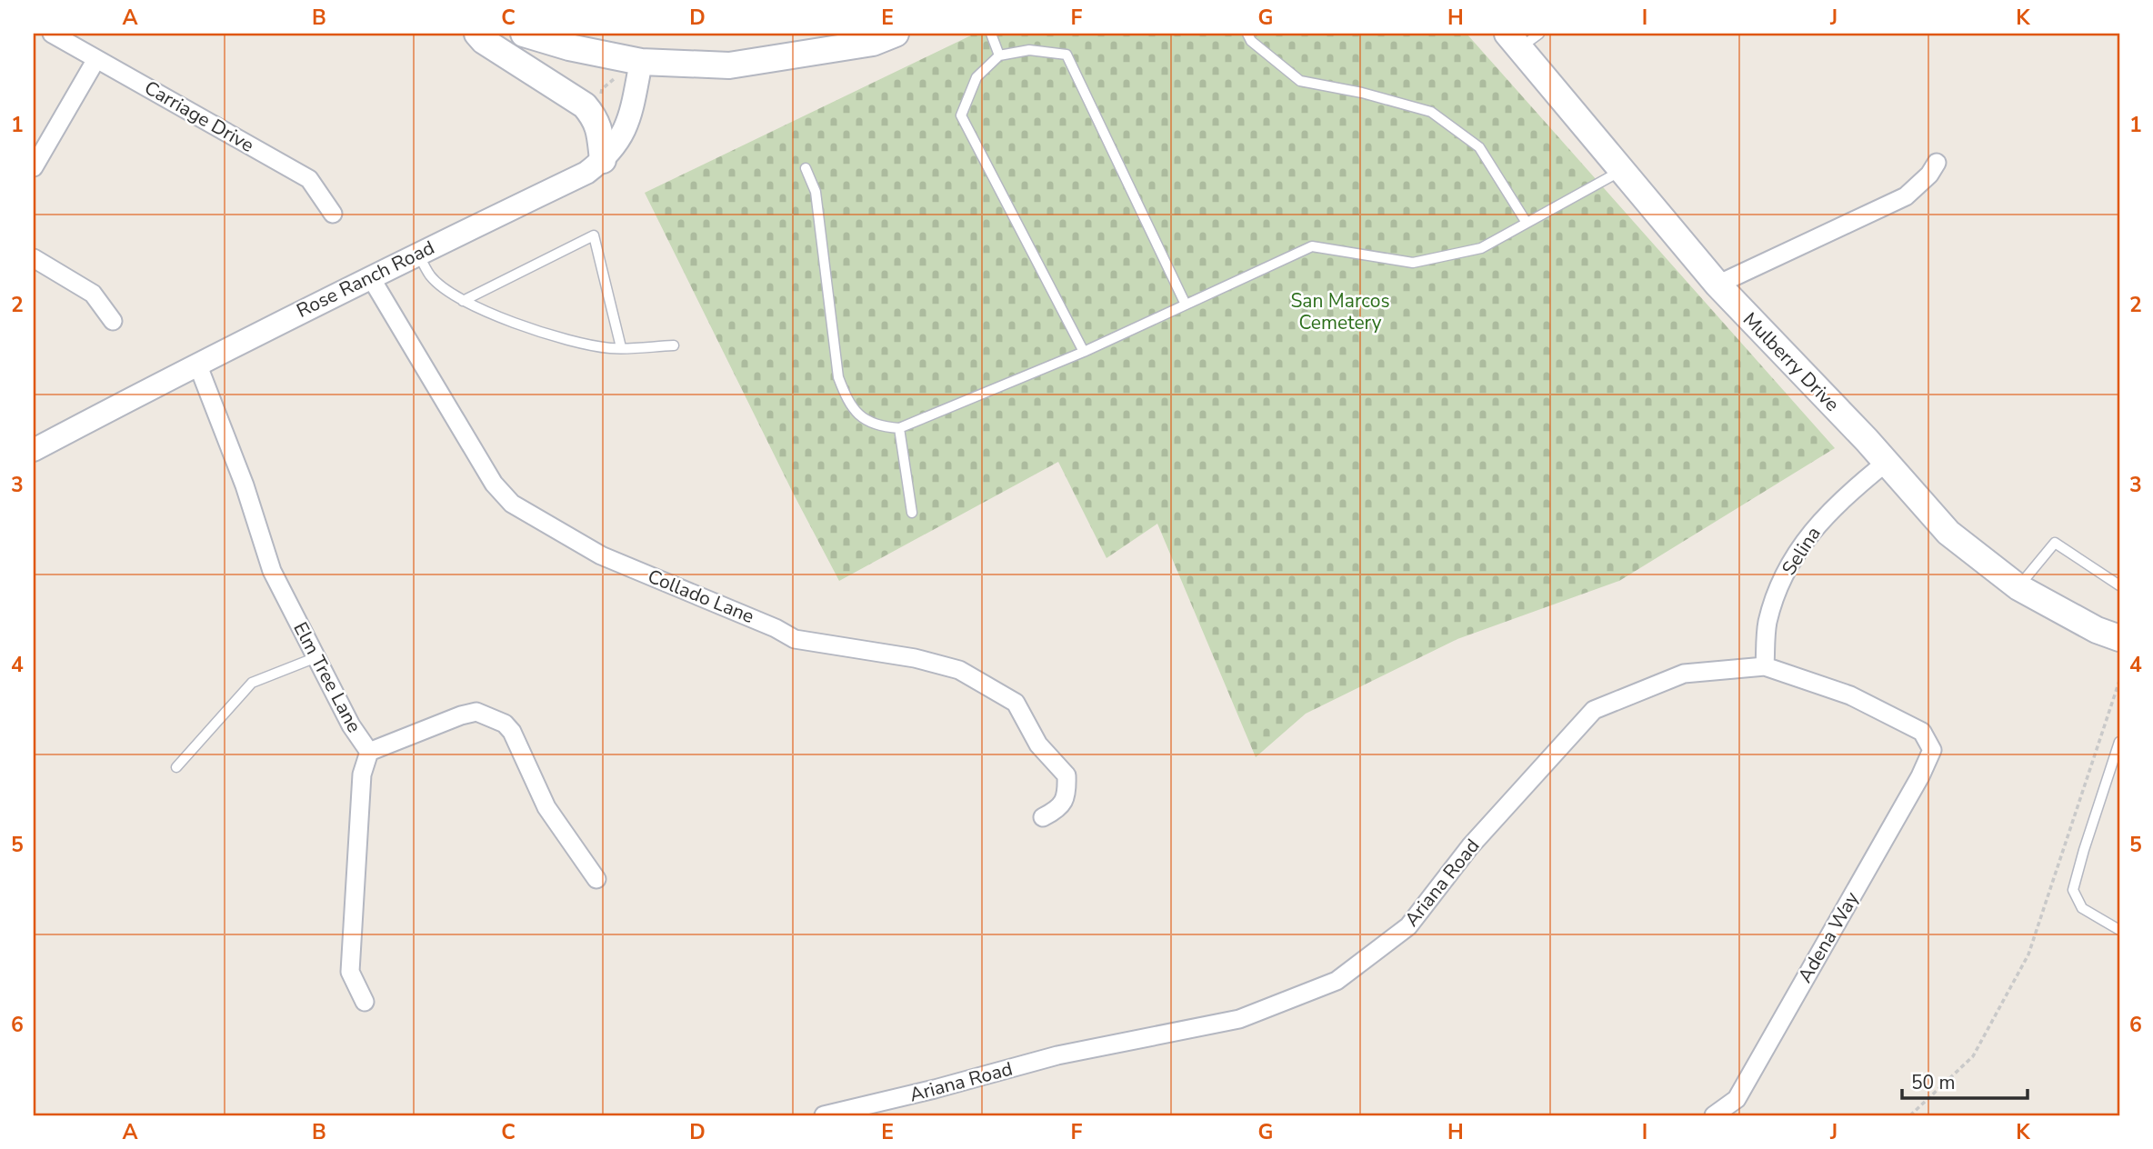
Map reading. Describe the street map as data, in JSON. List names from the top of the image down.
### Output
{
  "streets": {
    "main road": ["Mulberry Drive"],
    "street": [
      "Carriage Drive",
      "Rose Ranch Road",
      "Selina",
      "Collado Lane",
      "Elm Tree Lane",
      "Ariana Road",
      "Adena Way"
    ]
  },
  "crossings": [
    ["Rose Ranch Road", "Collado Lane"],
    ["Rose Ranch Road", "Elm Tree Lane"],
    ["Mulberry Drive", "Selina"],
    ["Selina", "Ariana Road"],
    ["Ariana Road", "Adena Way"]
  ],
  "parks": ["San Marcos Cemetery"],
  "scale_bar": "50 m",
  "grid": {
    "columns": [
      "A",
      "B",
      "C",
      "D",
      "E",
      "F",
      "G",
      "H",
      "I",
      "J",
      "K"
    ],
    "rows": [
      "1",
      "2",
      "3",
      "4",
      "5",
      "6"
    ]
  }
}
